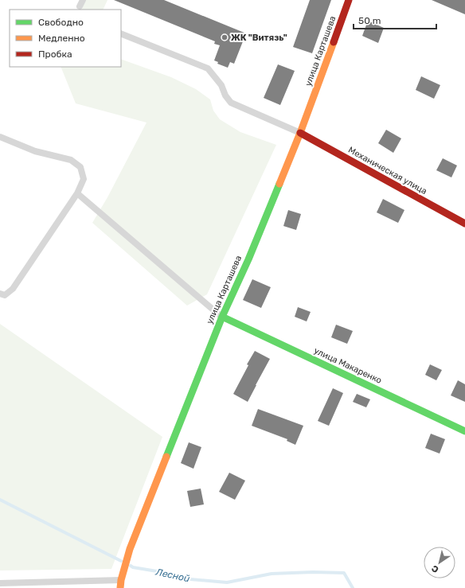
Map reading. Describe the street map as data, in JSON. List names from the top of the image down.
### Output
{
  "streets": {
    "main road": ["улица Карташева", "Механическая улица", "улица Макаренко"]
  },
  "crossings": [
    ["улица Карташева", "Механическая улица"],
    ["улица Карташева", "улица Макаренко"]
  ],
  "water": ["Лесной"],
  "places": ["ЖК \"Витязь\""],
  "legend": ["Свободно", "Медленно", "Пробка"],
  "scale_bar": "50 m",
  "north": "bottom left"
}
